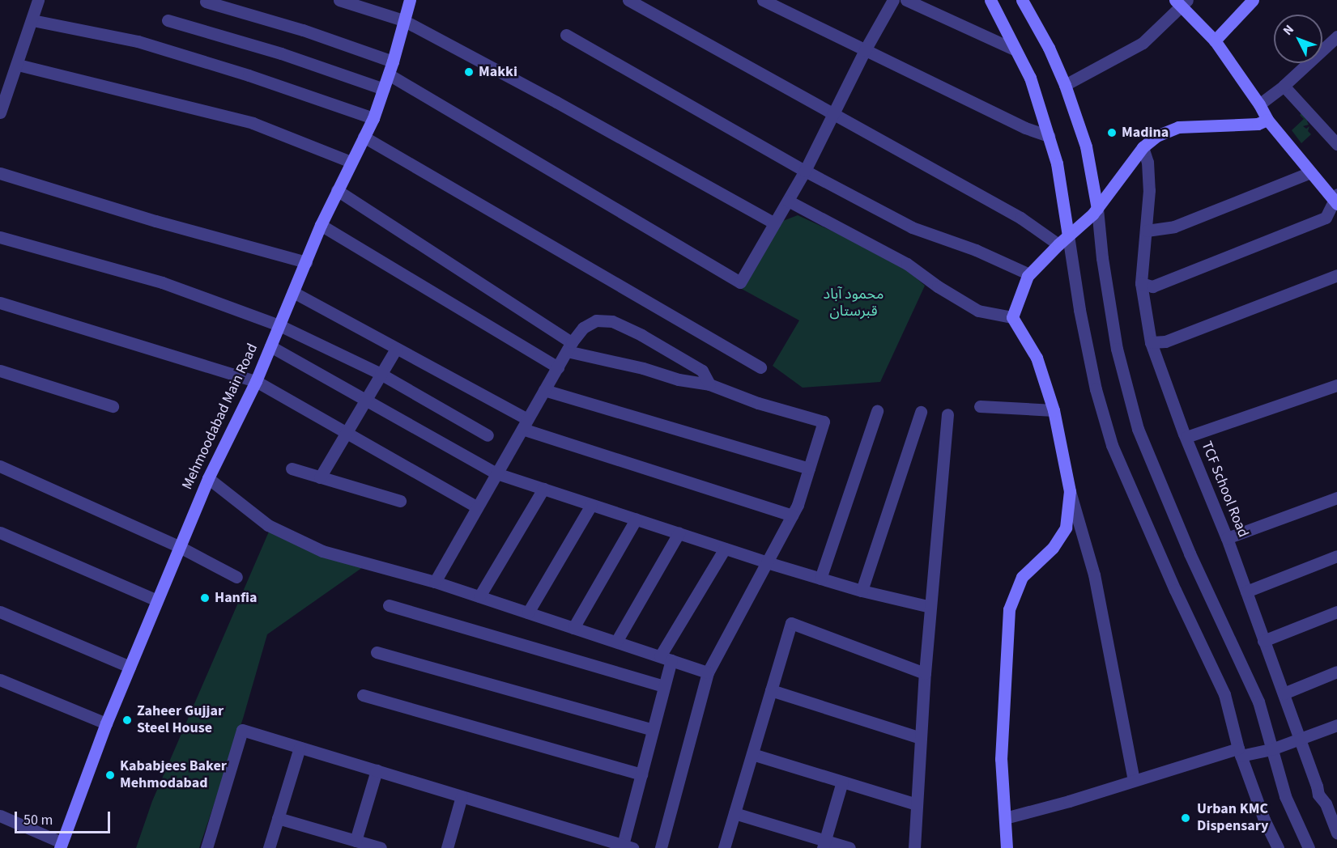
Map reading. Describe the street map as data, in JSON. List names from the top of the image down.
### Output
{
  "streets": {
    "street": ["Mehmoodabad Main Road", "TCF School Road"]
  },
  "parks": ["محمود آباد قبرستان"],
  "places": [
    "Makki",
    "Madina",
    "Hanfia",
    "Zaheer Gujjar Steel House",
    "Kababjees Baker Mehmodabad",
    "Urban KMC Dispensary"
  ],
  "scale_bar": "50 m",
  "north": "top left"
}
